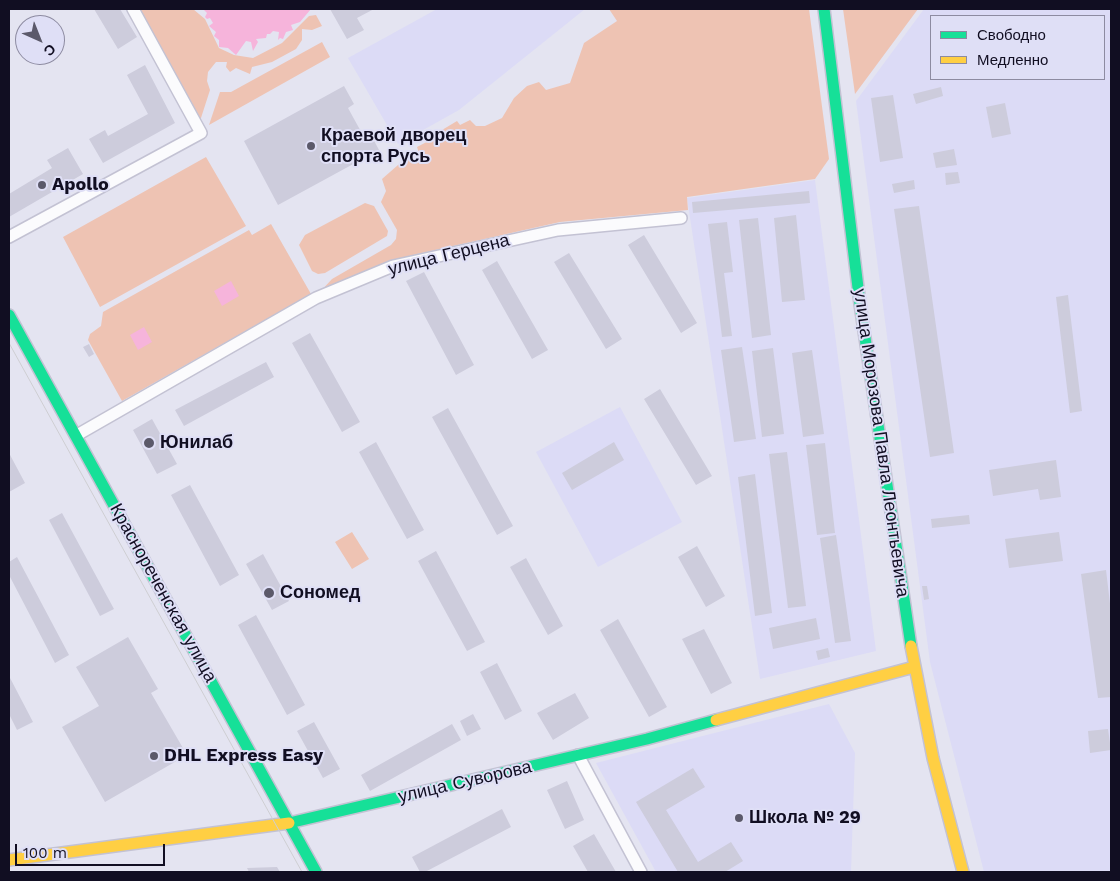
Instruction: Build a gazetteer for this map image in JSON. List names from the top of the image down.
{
  "streets": {
    "main road": ["улица Морозова Павла Леонтьевича", "Краснореченская улица", "улица Суворова"],
    "street": ["улица Герцена"]
  },
  "crossings": [
    ["улица Герцена", "Краснореченская улица"],
    ["улица Морозова Павла Леонтьевича", "улица Суворова"],
    ["Краснореченская улица", "улица Суворова"]
  ],
  "places": [
    "Краевой дворец спорта Русь",
    "Apollo",
    "Юнилаб",
    "Сономед",
    "DHL Express Easy",
    "Школа № 29"
  ],
  "legend": ["Свободно", "Медленно"],
  "scale_bar": "100 m",
  "north": "bottom right"
}
